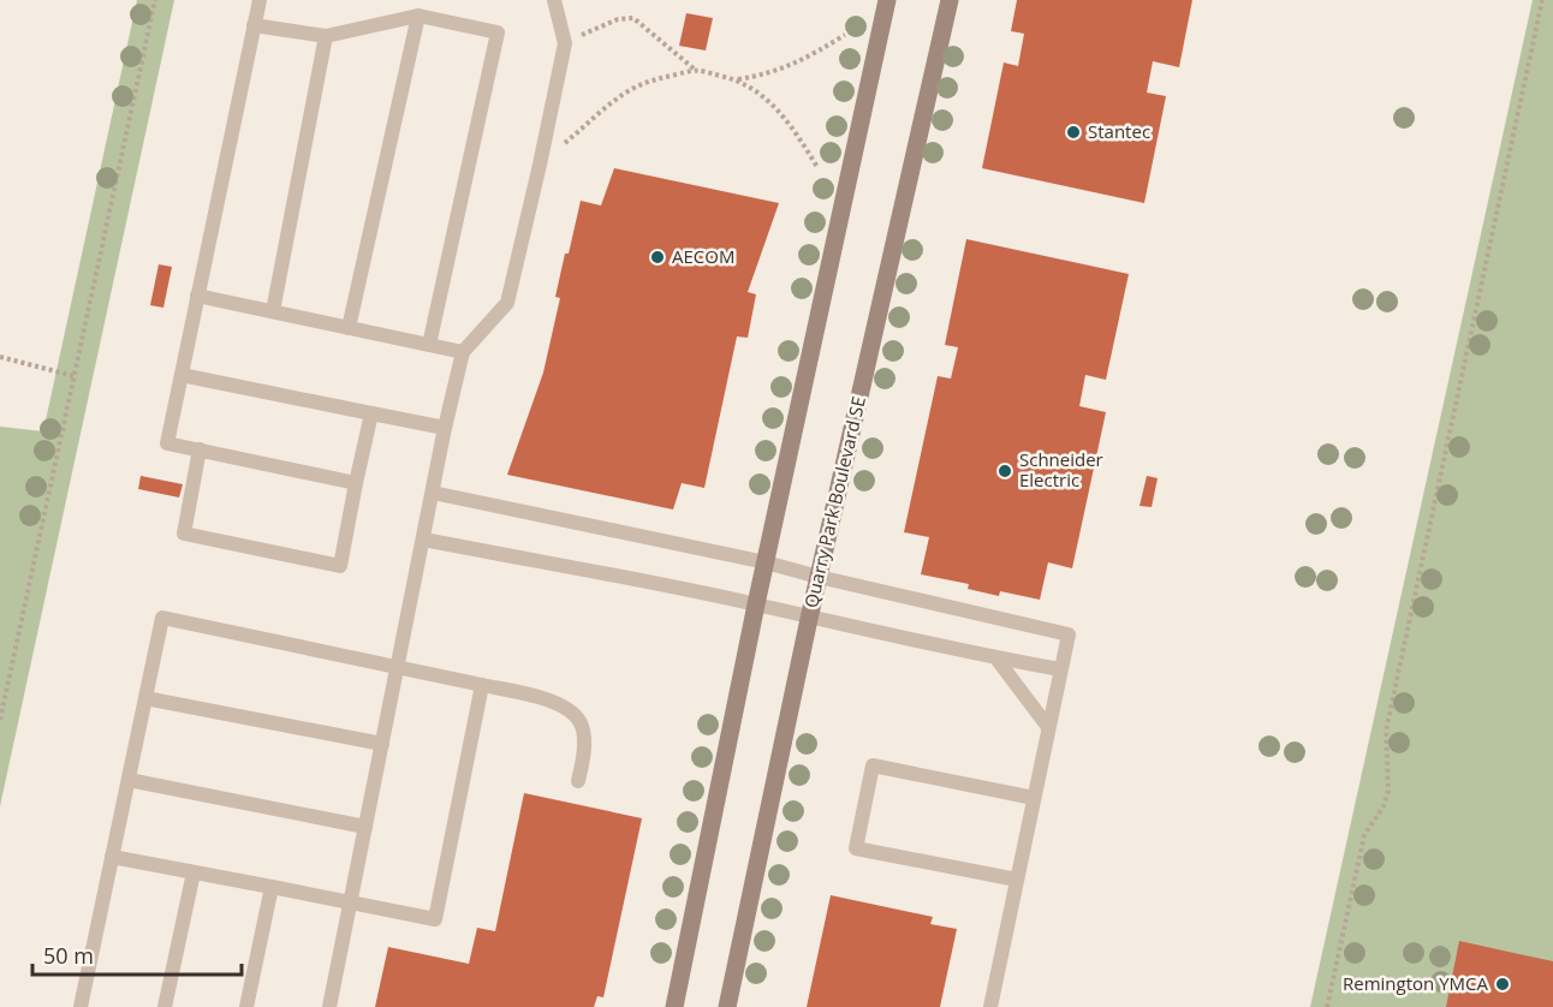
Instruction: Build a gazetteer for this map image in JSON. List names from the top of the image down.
{
  "streets": {
    "main road": ["Quarry Park Boulevard SE"]
  },
  "places": [
    "Stantec",
    "AECOM",
    "Schneider Electric",
    "Remington YMCA"
  ],
  "scale_bar": "50 m"
}
